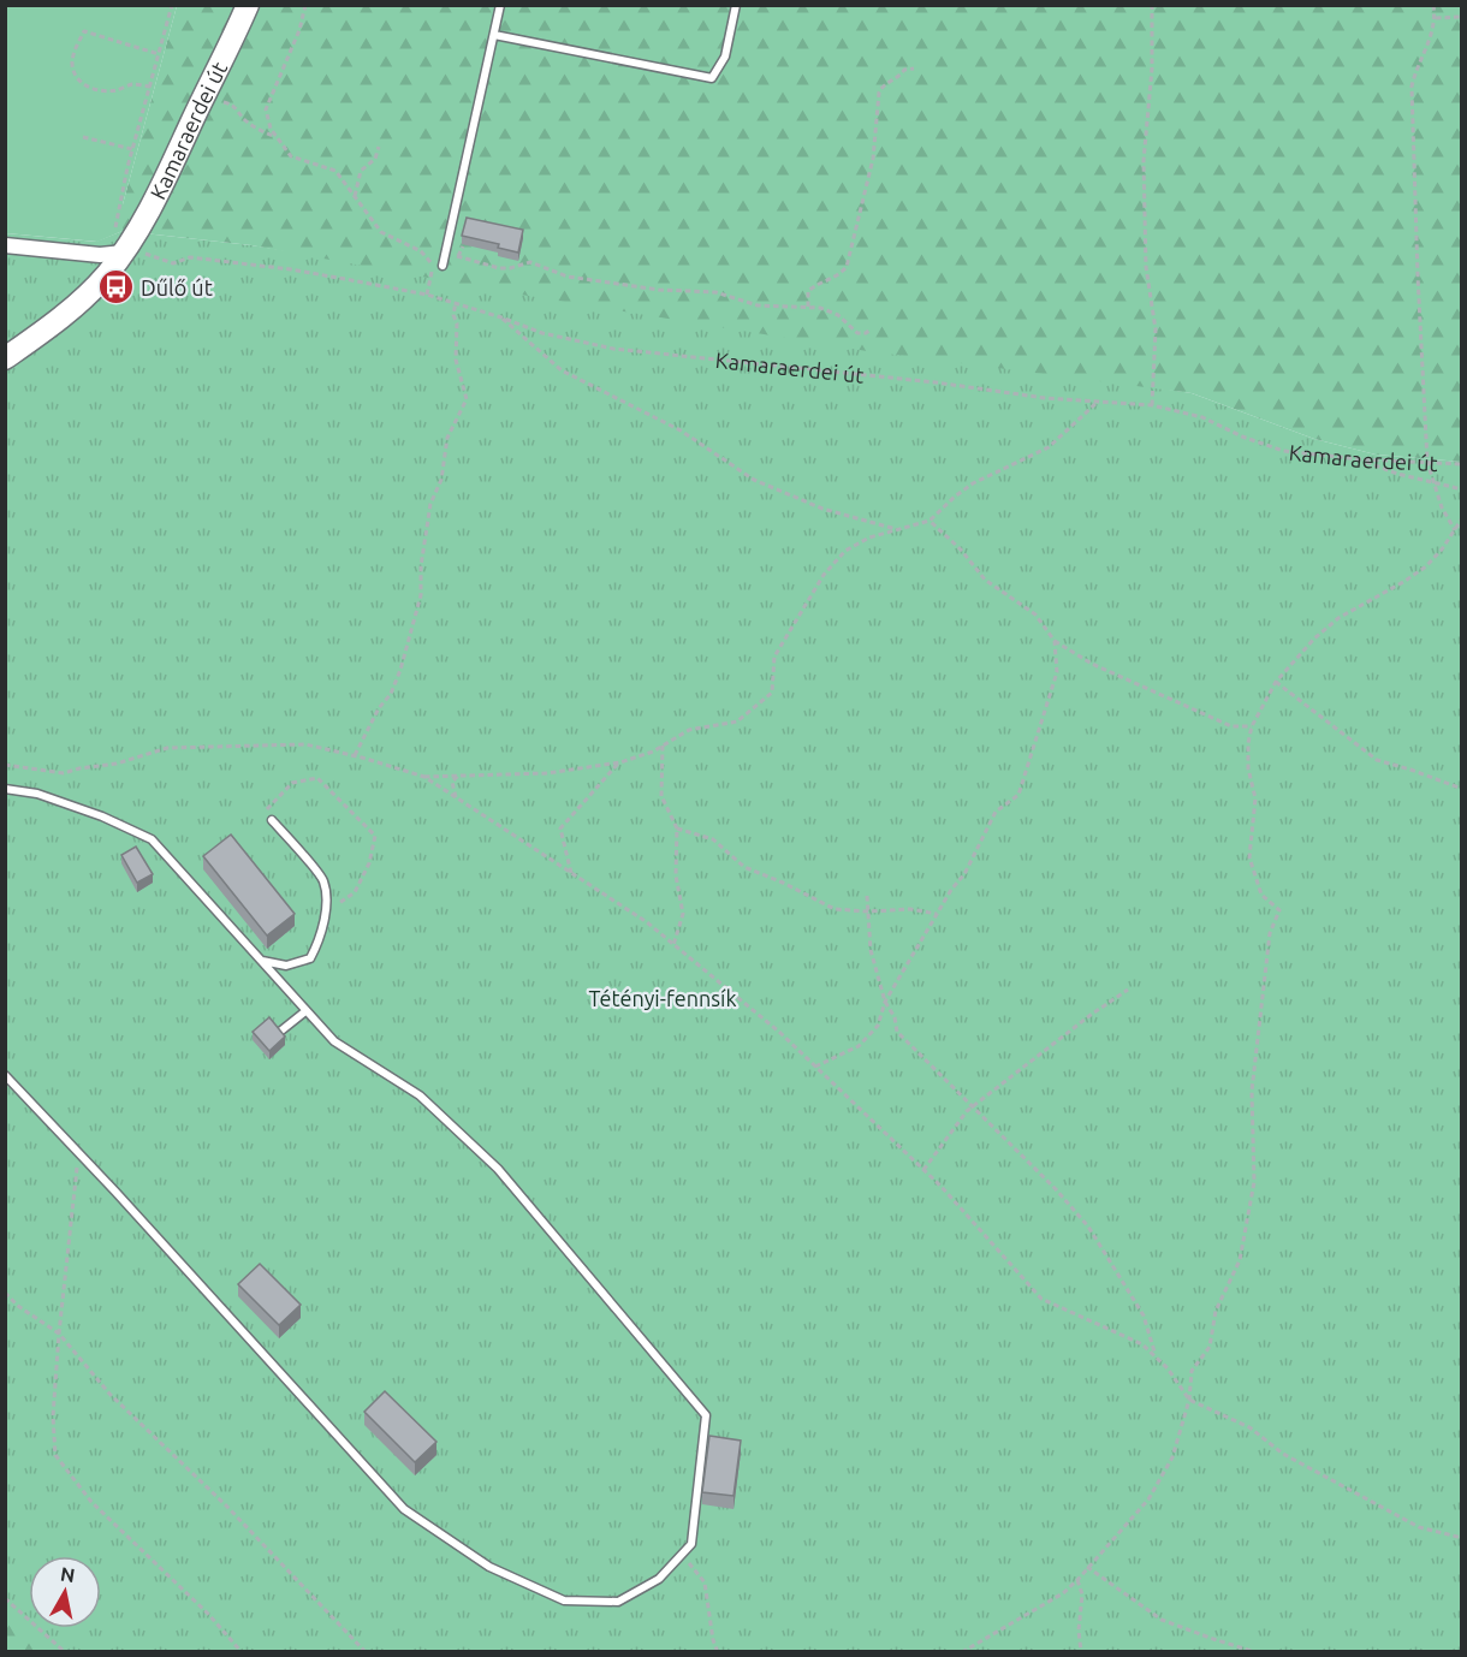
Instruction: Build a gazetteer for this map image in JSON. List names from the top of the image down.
{
  "streets": {
    "street": ["Kamaraerdei út"]
  },
  "parks": ["Tétényi-fennsík"],
  "places": {
    "bus stop": ["Dűlő út"]
  },
  "north": "top"
}
